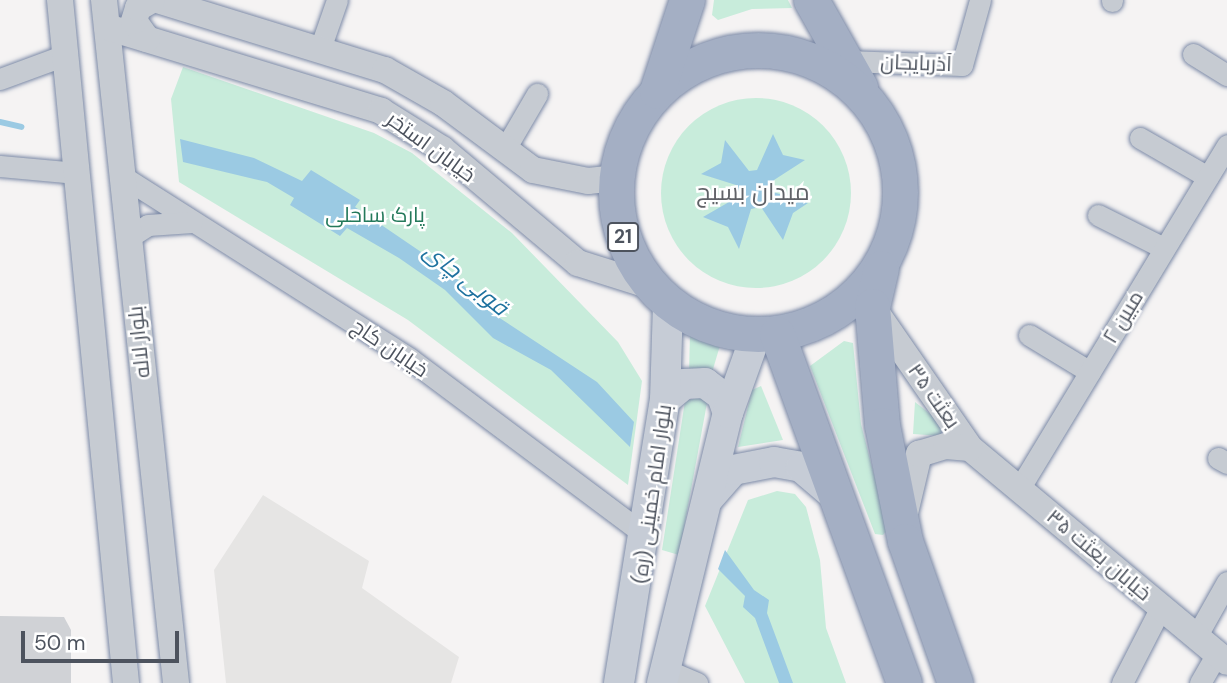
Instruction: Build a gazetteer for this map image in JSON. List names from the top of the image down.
{
  "streets": {
    "highway": ["21"],
    "main road": ["بلوار امام خمینی (ره)"],
    "street": [
      "آذربایجان",
      "خیابان استخر",
      "مبین ۲",
      "بلوار لاله",
      "خیابان کاج",
      "بعثت ۳۵",
      "خیابان بعثت ۳۵"
    ]
  },
  "crossings": [
    ["آذربایجان", "21"],
    ["خیابان استخر", "21"],
    ["خیابان استخر", "بلوار لاله"],
    ["خیابان استخر", "بلوار امام خمینی (ره)"],
    ["21", "بعثت ۳۵"],
    ["21", "بلوار امام خمینی (ره)"],
    ["مبین ۲", "خیابان بعثت ۳۵"],
    ["بلوار لاله", "خیابان کاج"],
    ["خیابان کاج", "بلوار امام خمینی (ره)"],
    ["بعثت ۳۵", "خیابان بعثت ۳۵"]
  ],
  "districts": ["میدان بسیج"],
  "water": ["قوبی چای"],
  "parks": ["پارک ساحلی"],
  "scale_bar": "50 m"
}
